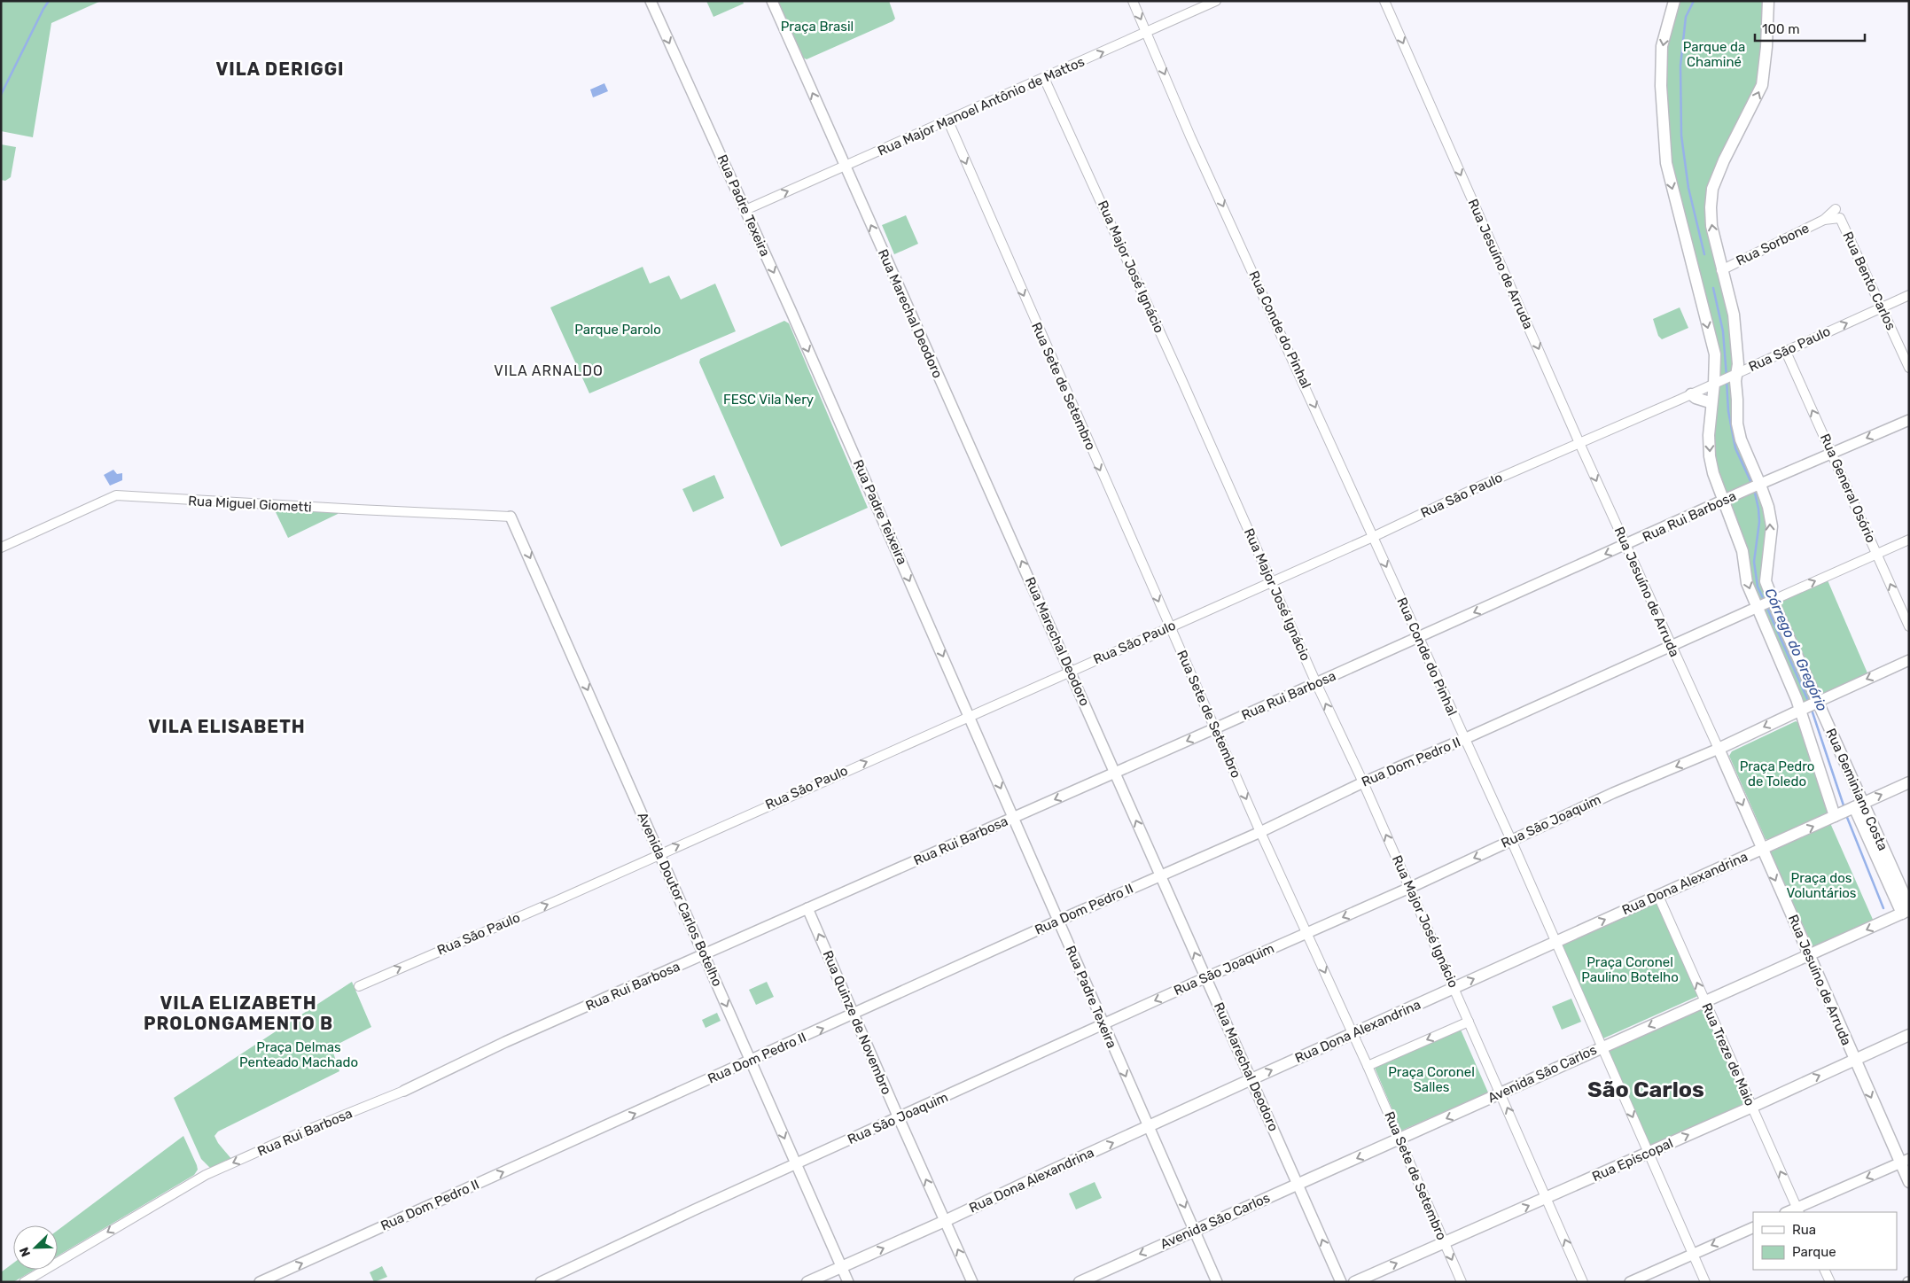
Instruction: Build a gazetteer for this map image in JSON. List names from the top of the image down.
{
  "streets": {
    "main road": [
      "Rua Padre Texeira",
      "Rua Jesuíno de Arruda",
      "Rua Marechal Deodoro",
      "Rua Padre Teixeira",
      "Rua Rui Barbosa",
      "Rua Dom Pedro II",
      "Rua Geminiano Costa",
      "Rua São Joaquim",
      "Rua Dona Alexandrina",
      "Avenida Doutor Carlos Botelho",
      "Rua Quinze de Novembro",
      "Avenida São Carlos",
      "Rua Episcopal"
    ],
    "street": [
      "Rua Major Manoel Antônio de Mattos",
      "Rua Sorbone",
      "Rua Major José Ignácio",
      "Rua Bento Carlos",
      "Rua Conde do Pinhal",
      "Rua São Paulo",
      "Rua Sete de Setembro",
      "Rua General Osório",
      "Rua Miguel Giometti",
      "Rua Treze de Maio"
    ]
  },
  "crossings": [
    ["Rua Major Manoel Antônio de Mattos", "Rua Padre Texeira"],
    ["Rua Major Manoel Antônio de Mattos", "Rua Major José Ignácio"],
    ["Rua Major Manoel Antônio de Mattos", "Rua Marechal Deodoro"],
    ["Rua Major Manoel Antônio de Mattos", "Rua Conde do Pinhal"],
    ["Rua Major Manoel Antônio de Mattos", "Rua Sete de Setembro"],
    ["Rua Padre Texeira", "Rua São Paulo"],
    ["Rua Padre Texeira", "Rua Padre Teixeira"],
    ["Rua Padre Texeira", "Rua Rui Barbosa"],
    ["Rua Padre Texeira", "Rua Dom Pedro II"],
    ["Rua Padre Texeira", "Rua São Joaquim"],
    ["Rua Padre Texeira", "Rua Dona Alexandrina"],
    ["Rua Padre Texeira", "Avenida São Carlos"],
    ["Rua Sorbone", "Rua Bento Carlos"],
    ["Rua Jesuíno de Arruda", "Rua São Paulo"],
    ["Rua Jesuíno de Arruda", "Rua Rui Barbosa"],
    ["Rua Jesuíno de Arruda", "Rua Dom Pedro II"],
    ["Rua Jesuíno de Arruda", "Rua São Joaquim"],
    ["Rua Jesuíno de Arruda", "Rua Dona Alexandrina"],
    ["Rua Jesuíno de Arruda", "Avenida São Carlos"],
    ["Rua Jesuíno de Arruda", "Rua Episcopal"],
    ["Rua Major José Ignácio", "Rua São Paulo"],
    ["Rua Major José Ignácio", "Rua Rui Barbosa"],
    ["Rua Major José Ignácio", "Rua Dom Pedro II"],
    ["Rua Major José Ignácio", "Rua São Joaquim"],
    ["Rua Major José Ignácio", "Rua Dona Alexandrina"],
    ["Rua Major José Ignácio", "Avenida São Carlos"],
    ["Rua Major José Ignácio", "Rua Episcopal"],
    ["Rua Bento Carlos", "Rua São Paulo"],
    ["Rua Marechal Deodoro", "Rua São Paulo"],
    ["Rua Marechal Deodoro", "Rua Rui Barbosa"],
    ["Rua Marechal Deodoro", "Rua Dom Pedro II"],
    ["Rua Marechal Deodoro", "Rua São Joaquim"],
    ["Rua Marechal Deodoro", "Rua Dona Alexandrina"],
    ["Rua Marechal Deodoro", "Avenida São Carlos"],
    ["Rua Conde do Pinhal", "Rua São Paulo"],
    ["Rua Conde do Pinhal", "Rua Rui Barbosa"],
    ["Rua Conde do Pinhal", "Rua Dom Pedro II"],
    ["Rua Conde do Pinhal", "Rua São Joaquim"],
    ["Rua Conde do Pinhal", "Rua Dona Alexandrina"],
    ["Rua Conde do Pinhal", "Avenida São Carlos"],
    ["Rua Conde do Pinhal", "Rua Episcopal"],
    ["Rua São Paulo", "Rua Sete de Setembro"],
    ["Rua São Paulo", "Rua General Osório"],
    ["Rua São Paulo", "Avenida Doutor Carlos Botelho"],
    ["Rua Sete de Setembro", "Rua Rui Barbosa"],
    ["Rua Sete de Setembro", "Rua Dom Pedro II"],
    ["Rua Sete de Setembro", "Rua São Joaquim"],
    ["Rua Sete de Setembro", "Rua Dona Alexandrina"],
    ["Rua Sete de Setembro", "Avenida São Carlos"],
    ["Rua Sete de Setembro", "Rua Episcopal"],
    ["Rua General Osório", "Rua Rui Barbosa"],
    ["Rua General Osório", "Rua Dom Pedro II"],
    ["Rua Miguel Giometti", "Avenida Doutor Carlos Botelho"],
    ["Rua Rui Barbosa", "Avenida Doutor Carlos Botelho"],
    ["Rua Rui Barbosa", "Rua Quinze de Novembro"],
    ["Rua Dom Pedro II", "Rua Geminiano Costa"],
    ["Rua Dom Pedro II", "Avenida Doutor Carlos Botelho"],
    ["Rua Dom Pedro II", "Rua Quinze de Novembro"],
    ["Rua Geminiano Costa", "Rua São Joaquim"],
    ["Rua Geminiano Costa", "Rua Dona Alexandrina"],
    ["Rua Geminiano Costa", "Avenida São Carlos"],
    ["Rua São Joaquim", "Avenida Doutor Carlos Botelho"],
    ["Rua São Joaquim", "Rua Quinze de Novembro"],
    ["Rua Dona Alexandrina", "Avenida Doutor Carlos Botelho"],
    ["Rua Dona Alexandrina", "Rua Quinze de Novembro"],
    ["Rua Dona Alexandrina", "Rua Treze de Maio"],
    ["Rua Treze de Maio", "Avenida São Carlos"],
    ["Rua Treze de Maio", "Rua Episcopal"]
  ],
  "one_way": [
    "Rua Major Manoel Antônio de Mattos",
    "Rua Padre Texeira",
    "Rua Jesuíno de Arruda",
    "Rua Marechal Deodoro",
    "Rua Conde do Pinhal",
    "Rua São Paulo",
    "Rua Sete de Setembro",
    "Rua General Osório",
    "Rua Padre Teixeira",
    "Rua Rui Barbosa",
    "Rua Dom Pedro II",
    "Rua São Joaquim",
    "Rua Dona Alexandrina",
    "Avenida Doutor Carlos Botelho",
    "Rua Quinze de Novembro",
    "Rua Treze de Maio",
    "Avenida São Carlos",
    "Rua Episcopal"
  ],
  "districts": [
    "VILA DERIGGI",
    "VILA ARNALDO",
    "VILA ELISABETH",
    "VILA ELIZABETH PROLONGAMENTO B",
    "São Carlos"
  ],
  "water": ["Córrego do Gregório"],
  "parks": [
    "Praça Brasil",
    "Parque da Chaminé",
    "Parque Parolo",
    "FESC Vila Nery",
    "Praça Pedro de Toledo",
    "Praça dos Voluntários",
    "Praça Coronel Paulino Botelho",
    "Praça Delmas Penteado Machado",
    "Praça Coronel Salles"
  ],
  "legend": ["Rua", "Parque"],
  "scale_bar": "100 m",
  "north": "bottom left"
}
